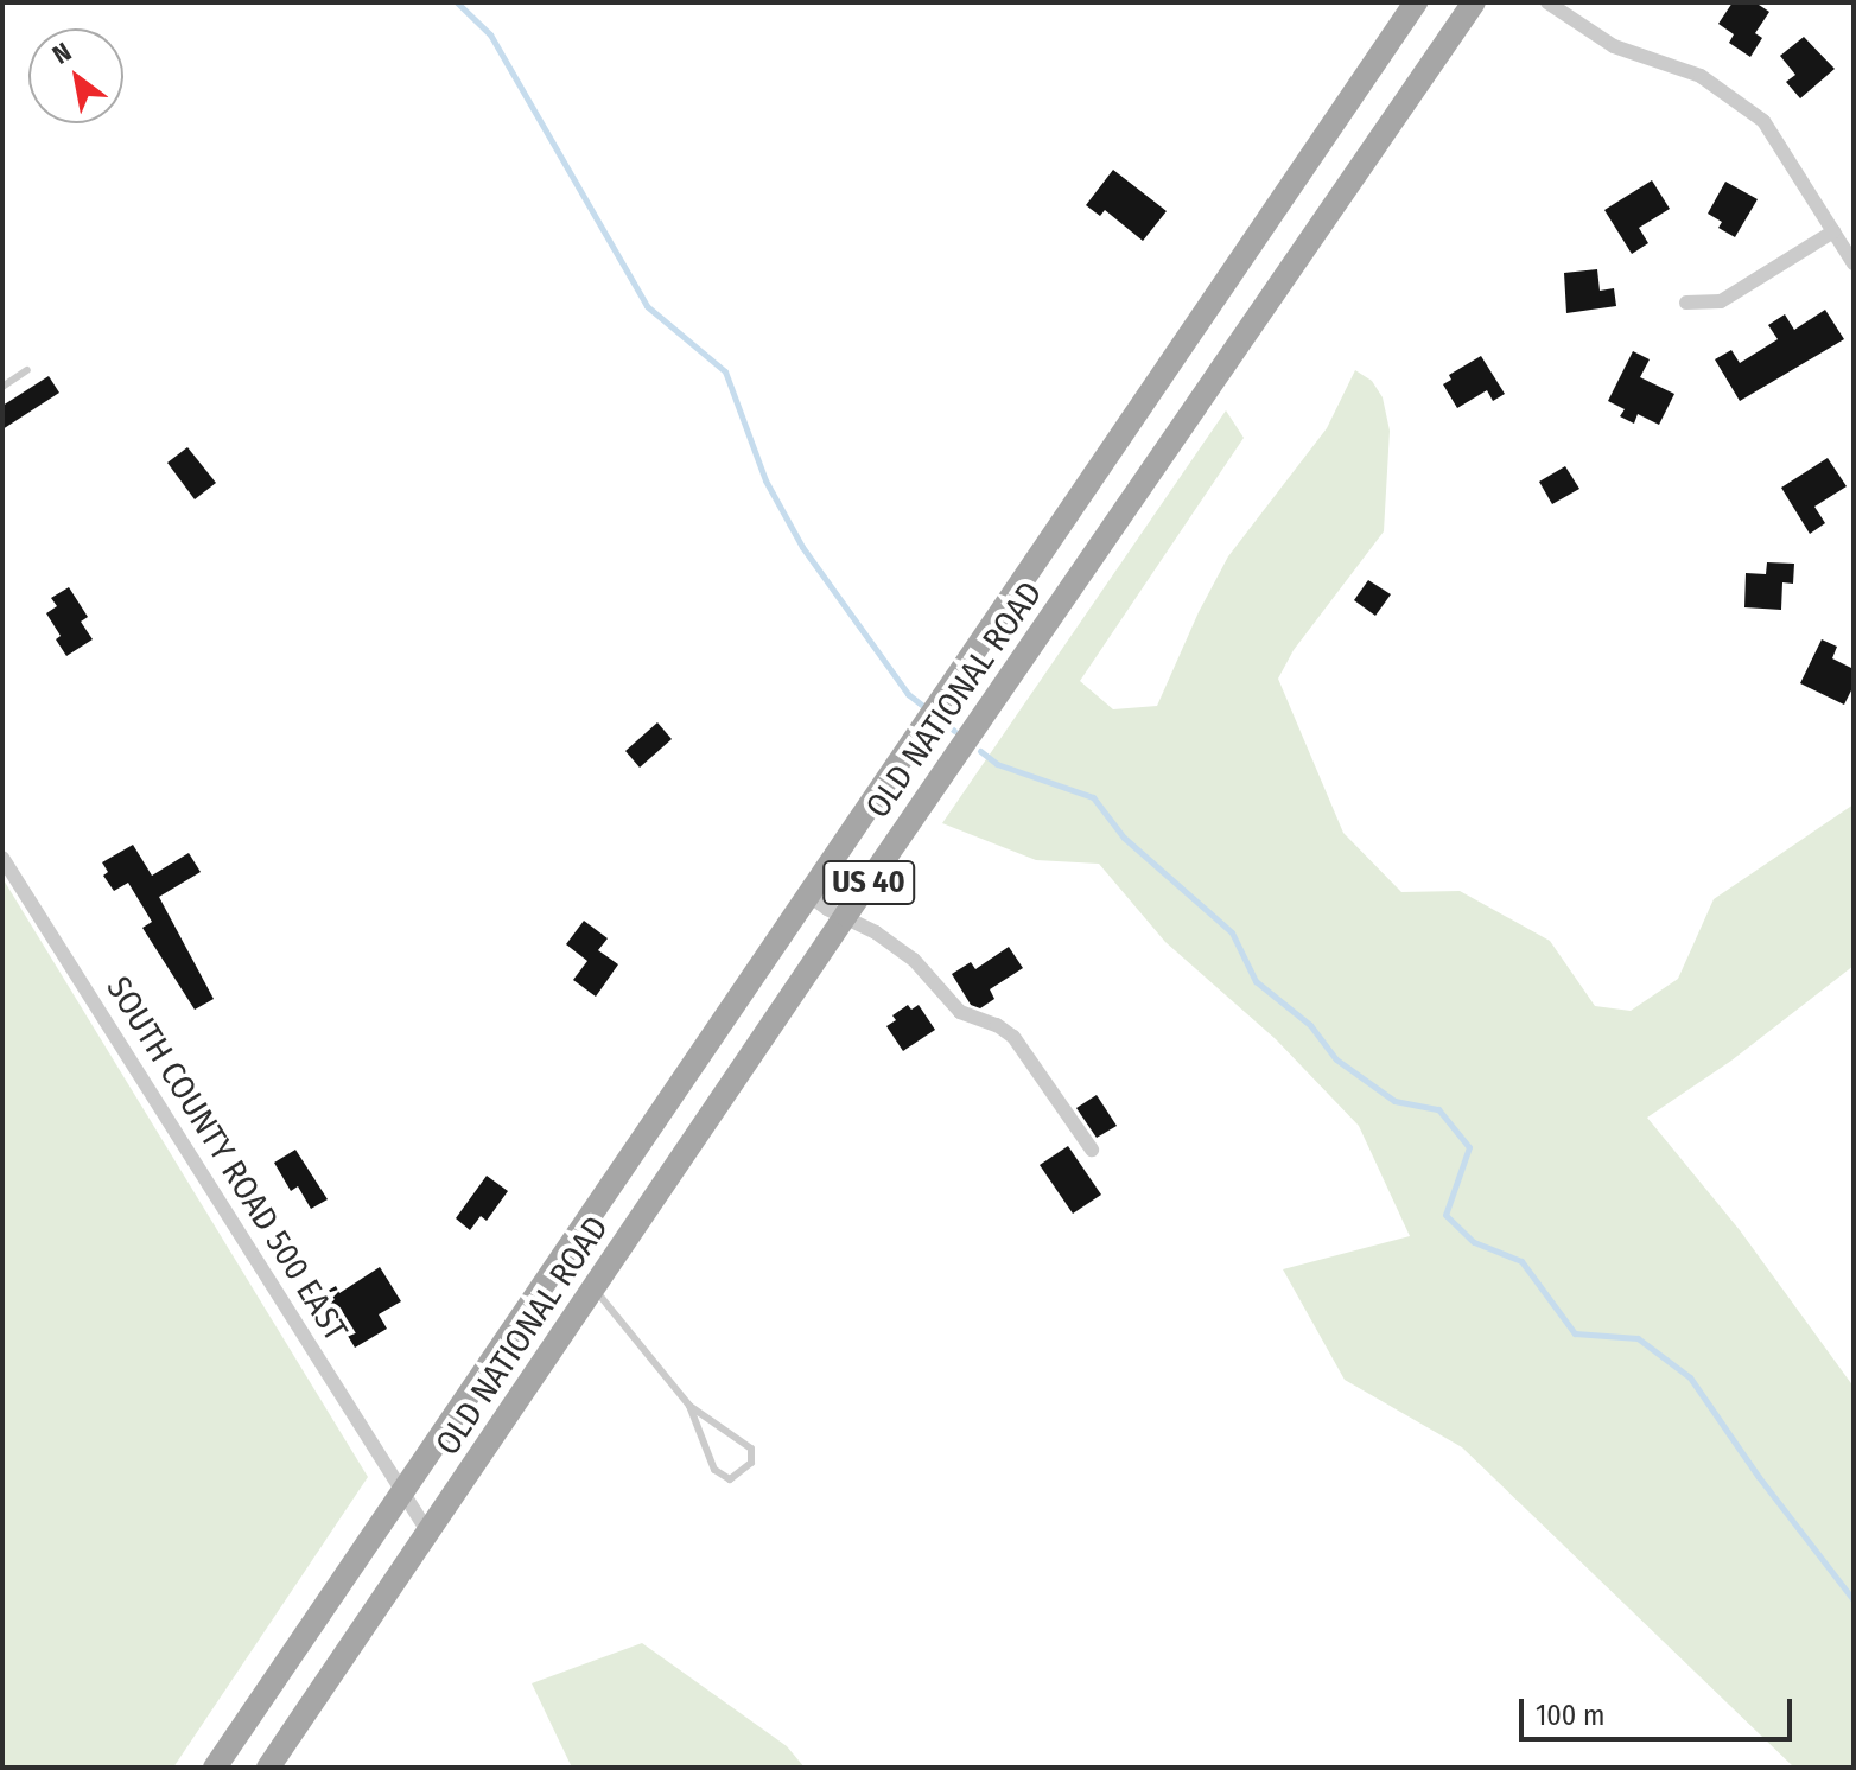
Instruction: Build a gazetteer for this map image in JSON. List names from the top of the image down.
{
  "streets": {
    "main road": ["OLD NATIONAL ROAD", "US 40"],
    "street": ["SOUTH COUNTY ROAD 500 EAST"]
  },
  "crossings": [
    ["OLD NATIONAL ROAD", "SOUTH COUNTY ROAD 500 EAST"]
  ],
  "scale_bar": "100 m",
  "north": "top left"
}
